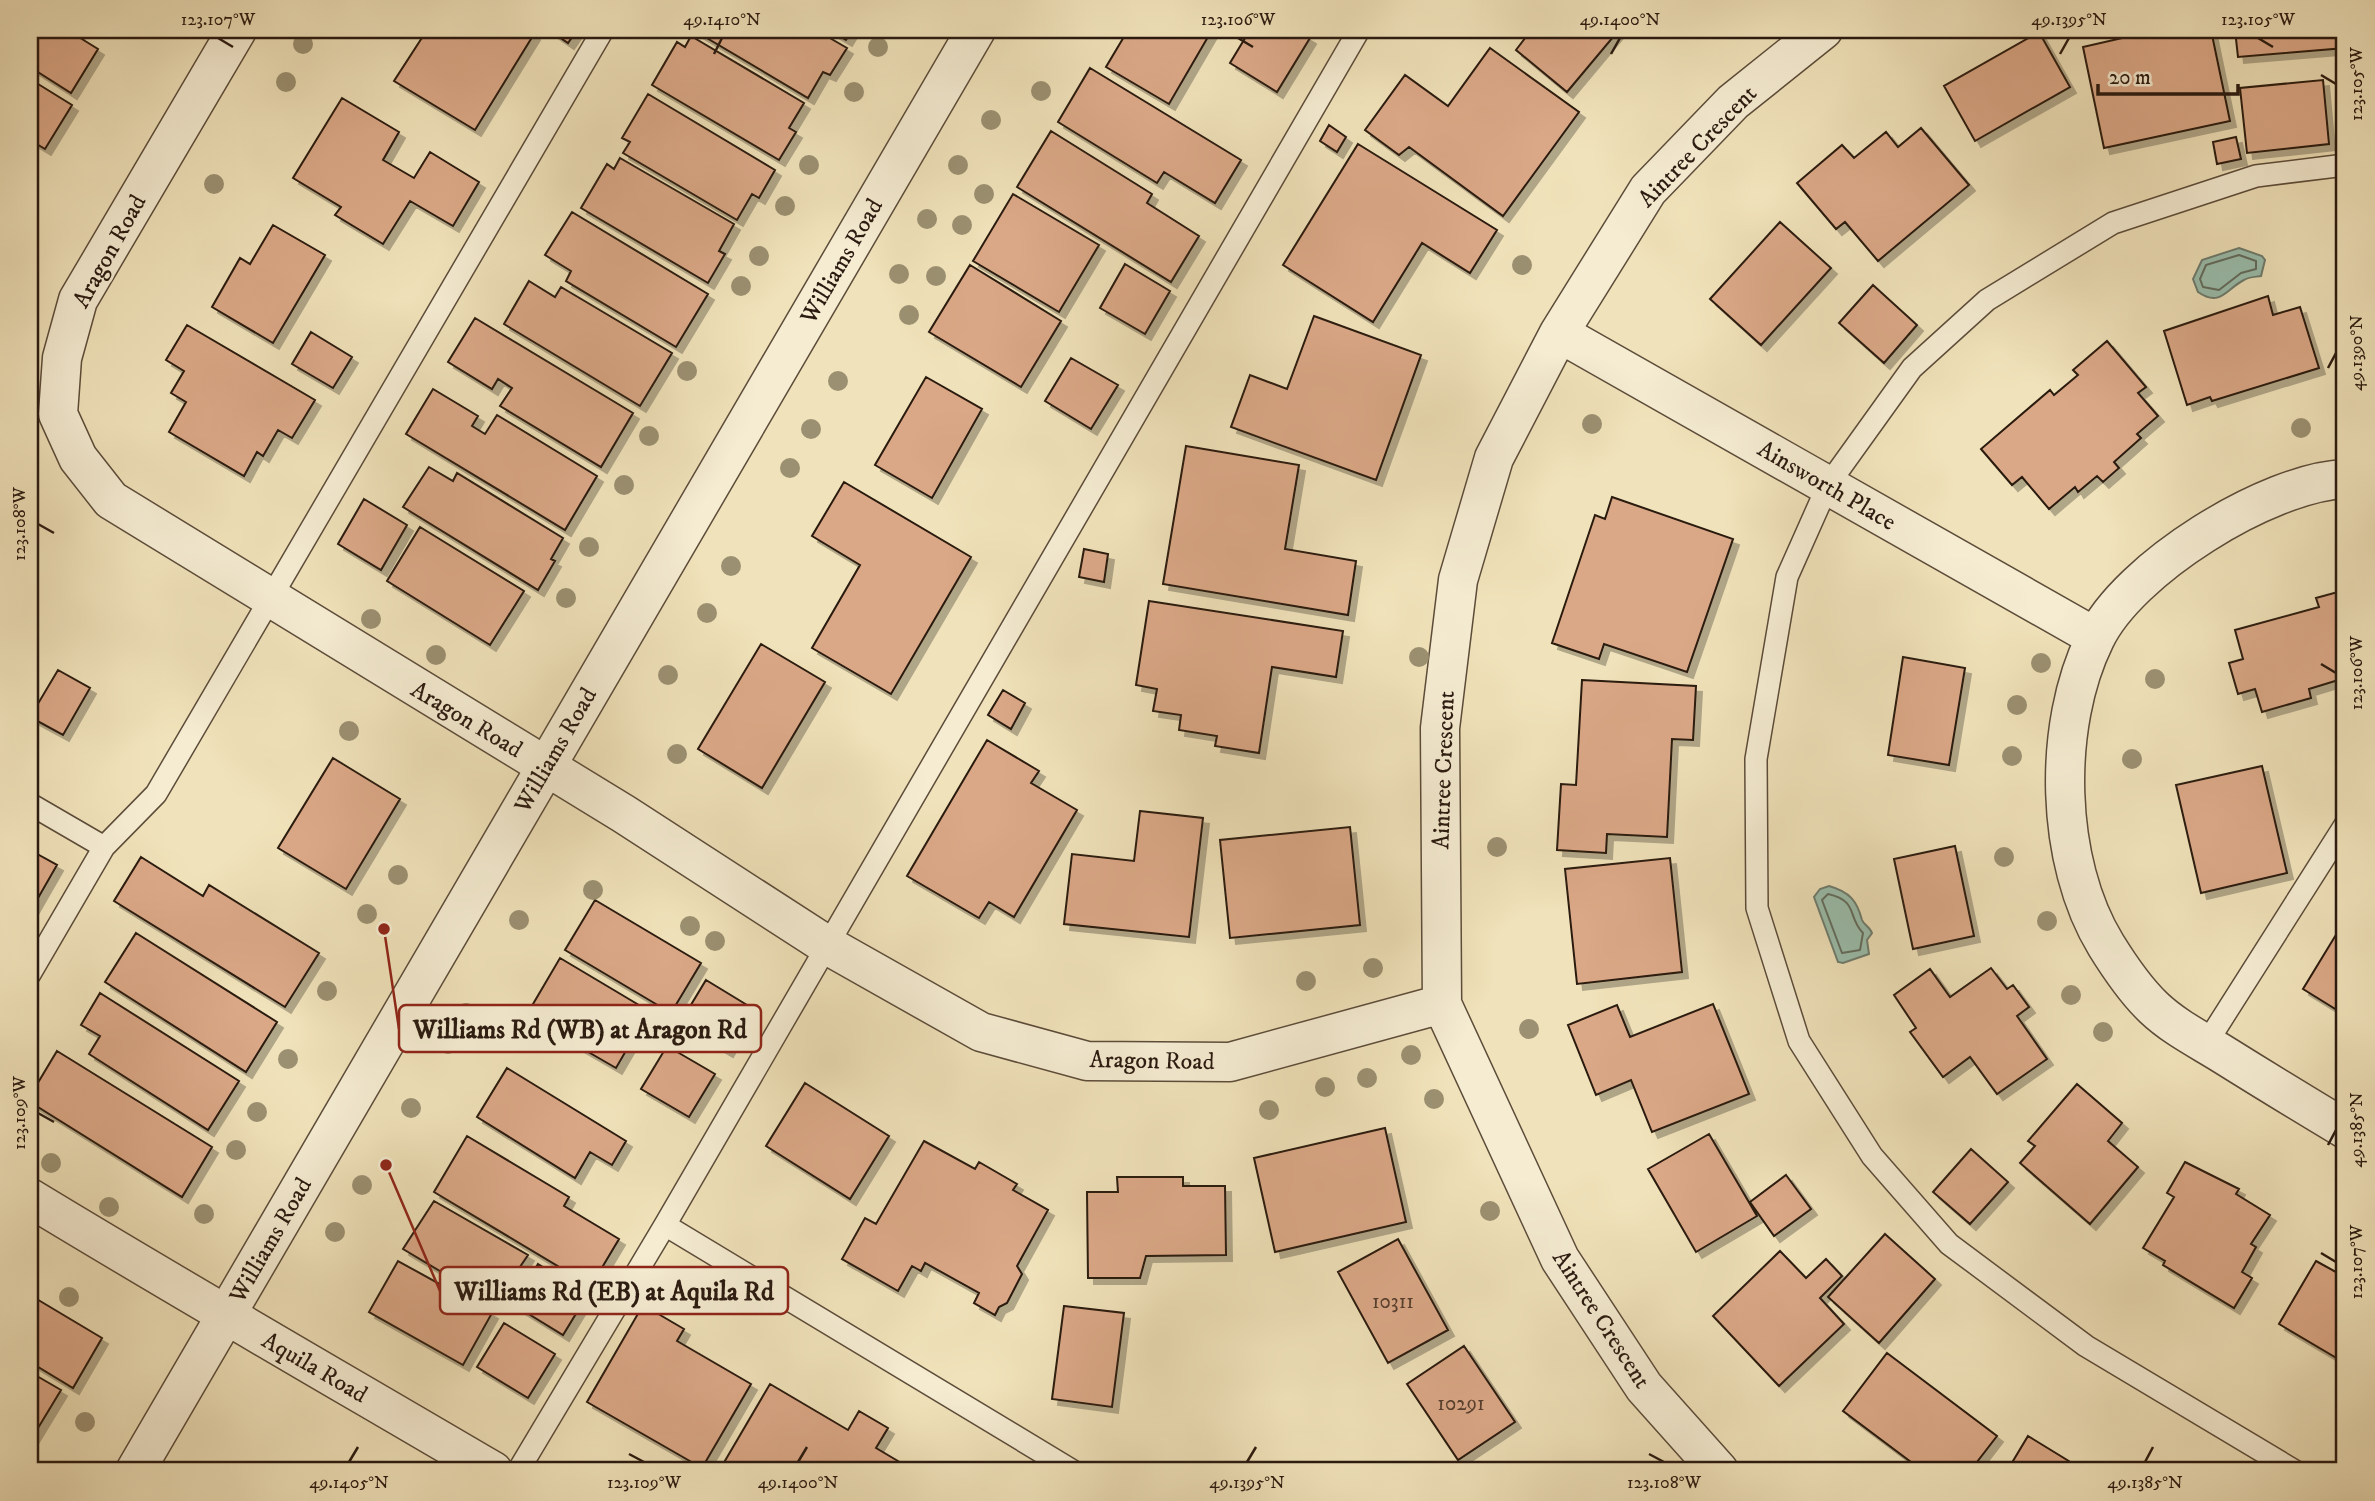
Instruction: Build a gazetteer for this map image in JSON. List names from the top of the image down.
{
  "streets": {
    "street": [
      "Aintree Crescent",
      "Aragon Road",
      "Williams Road",
      "Ainsworth Place",
      "Aquila Road"
    ]
  },
  "crossings": [
    ["Aintree Crescent", "Aragon Road"],
    ["Aintree Crescent", "Ainsworth Place"],
    ["Aragon Road", "Williams Road"],
    ["Williams Road", "Aquila Road"]
  ],
  "places": ["Williams Rd (WB) at Aragon Rd", "Williams Rd (EB) at Aquila Rd"],
  "house_numbers": ["10311", "10291"],
  "scale_bar": "20 m",
  "coordinates": [
    "123.107°W",
    "49.1410°N",
    "123.106°W",
    "49.1400°N",
    "49.1395°N",
    "123.105°W",
    "49.1390°N",
    "123.108°W",
    "123.109°W",
    "49.1385°N",
    "49.1405°N"
  ]
}
